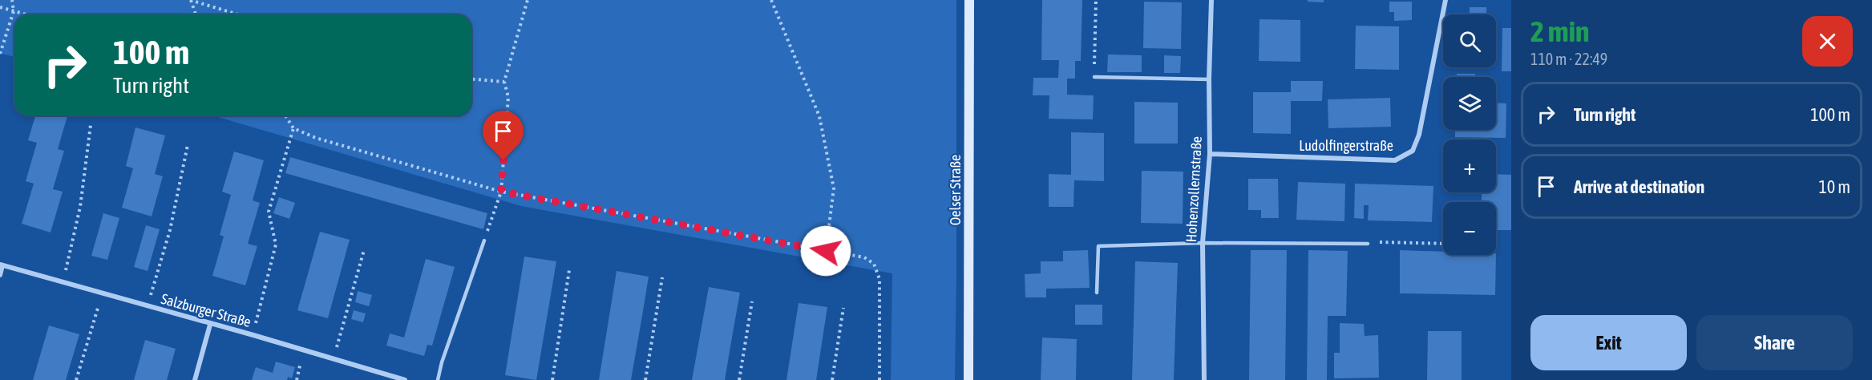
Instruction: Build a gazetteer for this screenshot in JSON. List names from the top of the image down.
{
  "streets": {
    "main road": ["Oelser Straße"],
    "street": ["Ludolfingerstraße", "Hohenzollernstraße", "Salzburger Straße"]
  },
  "crossings": [
    ["Ludolfingerstraße", "Hohenzollernstraße"]
  ],
  "page": {
    "heading": ["2 min", "110 m · 22:49"],
    "map_buttons": ["+", "−"],
    "turn": ["100 m", "Turn right"],
    "list": [
      {
        "name": "Turn right",
        "value": "100 m"
      },
      {
        "name": "Arrive at destination",
        "value": "10 m"
      }
    ],
    "buttons": ["Exit", "Share"]
  }
}
